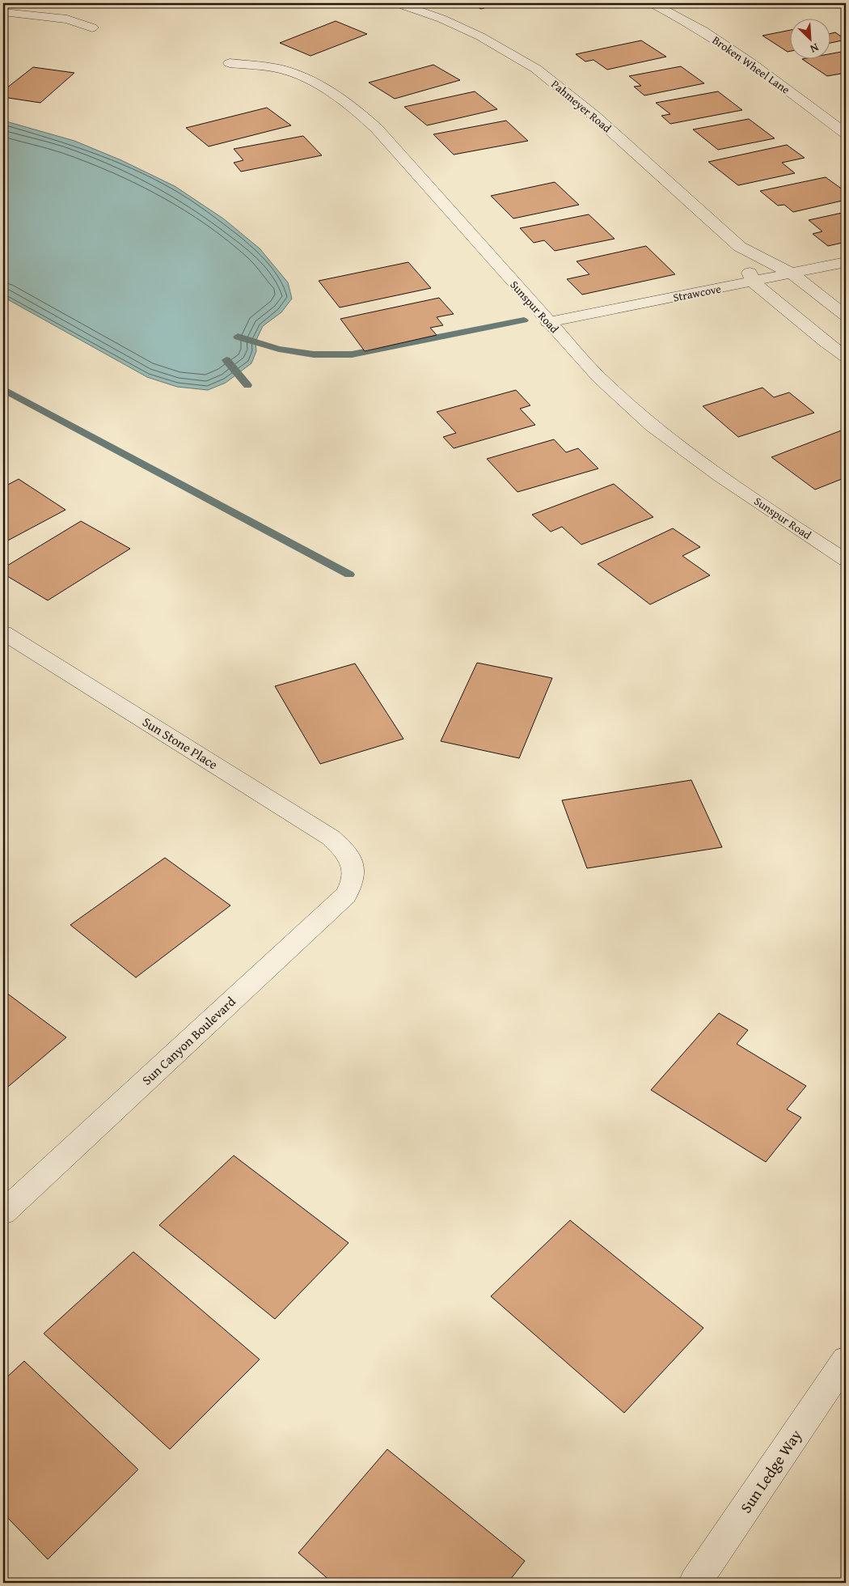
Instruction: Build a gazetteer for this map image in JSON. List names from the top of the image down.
{
  "streets": {
    "street": [
      "Broken Wheel Lane",
      "Pahmeyer Road",
      "Strawcove",
      "Sunspur Road",
      "Sun Stone Place",
      "Sun Canyon Boulevard",
      "Sun Ledge Way"
    ]
  },
  "crossings": [
    ["Pahmeyer Road", "Strawcove"],
    ["Strawcove", "Sunspur Road"],
    ["Sun Stone Place", "Sun Canyon Boulevard"]
  ],
  "north": "bottom right"
}
